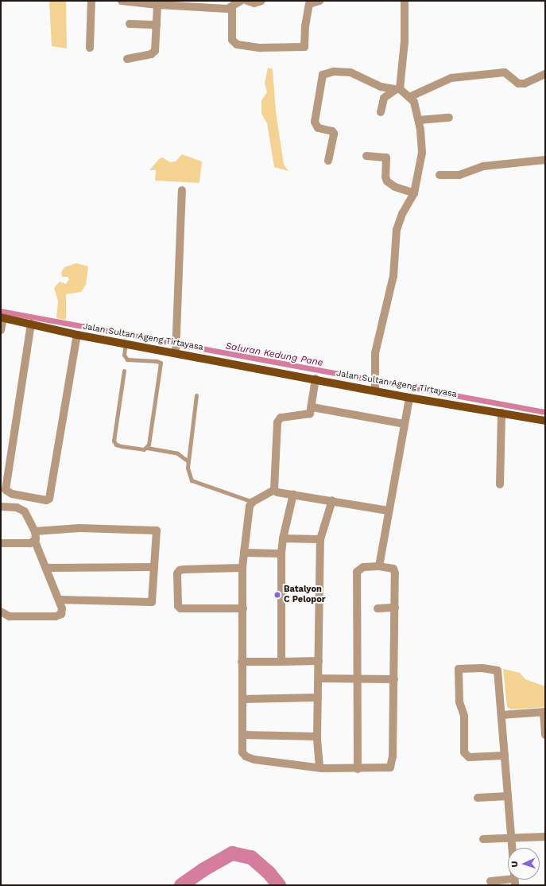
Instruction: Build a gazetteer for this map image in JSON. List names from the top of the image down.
{
  "streets": {
    "main road": ["Jalan Sultan Ageng Tirtayasa"]
  },
  "water": ["Saluran Kedung Pane"],
  "places": ["Batalyon C Pelopor"],
  "north": "left"
}
